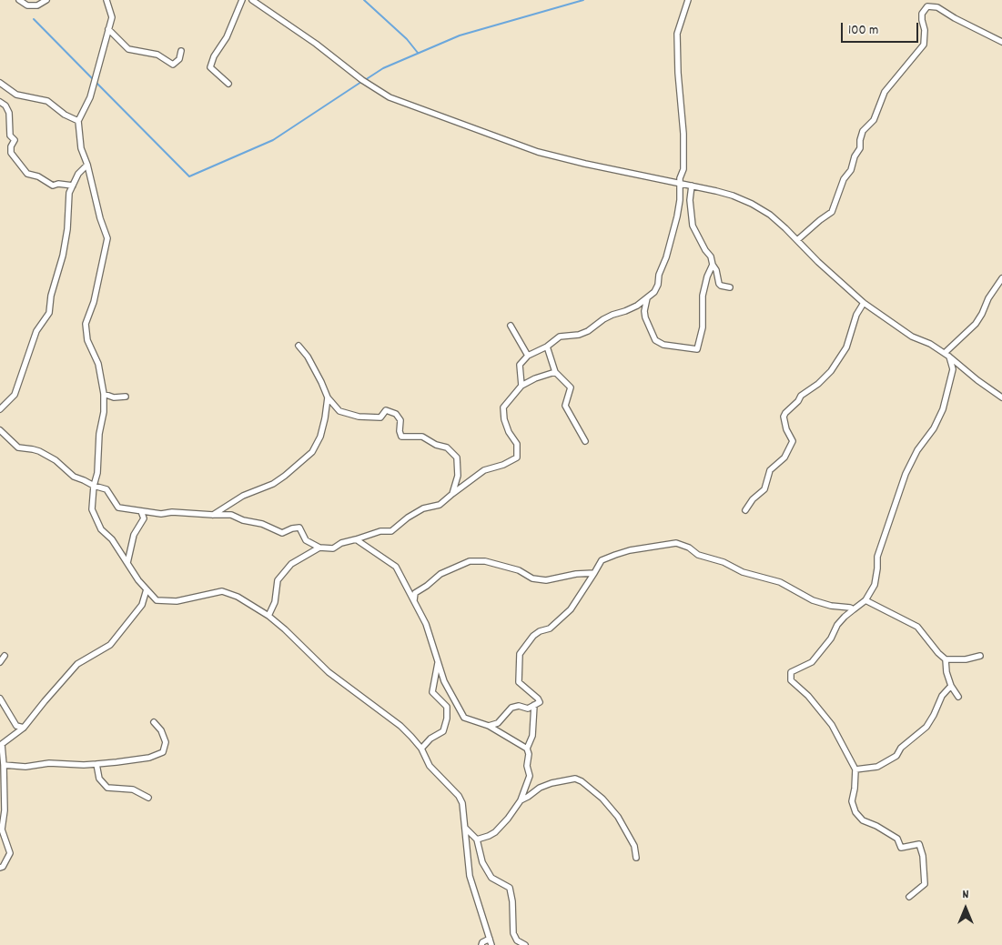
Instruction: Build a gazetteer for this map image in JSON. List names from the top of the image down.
{
  "scale_bar": "100 m",
  "north": "top"
}
